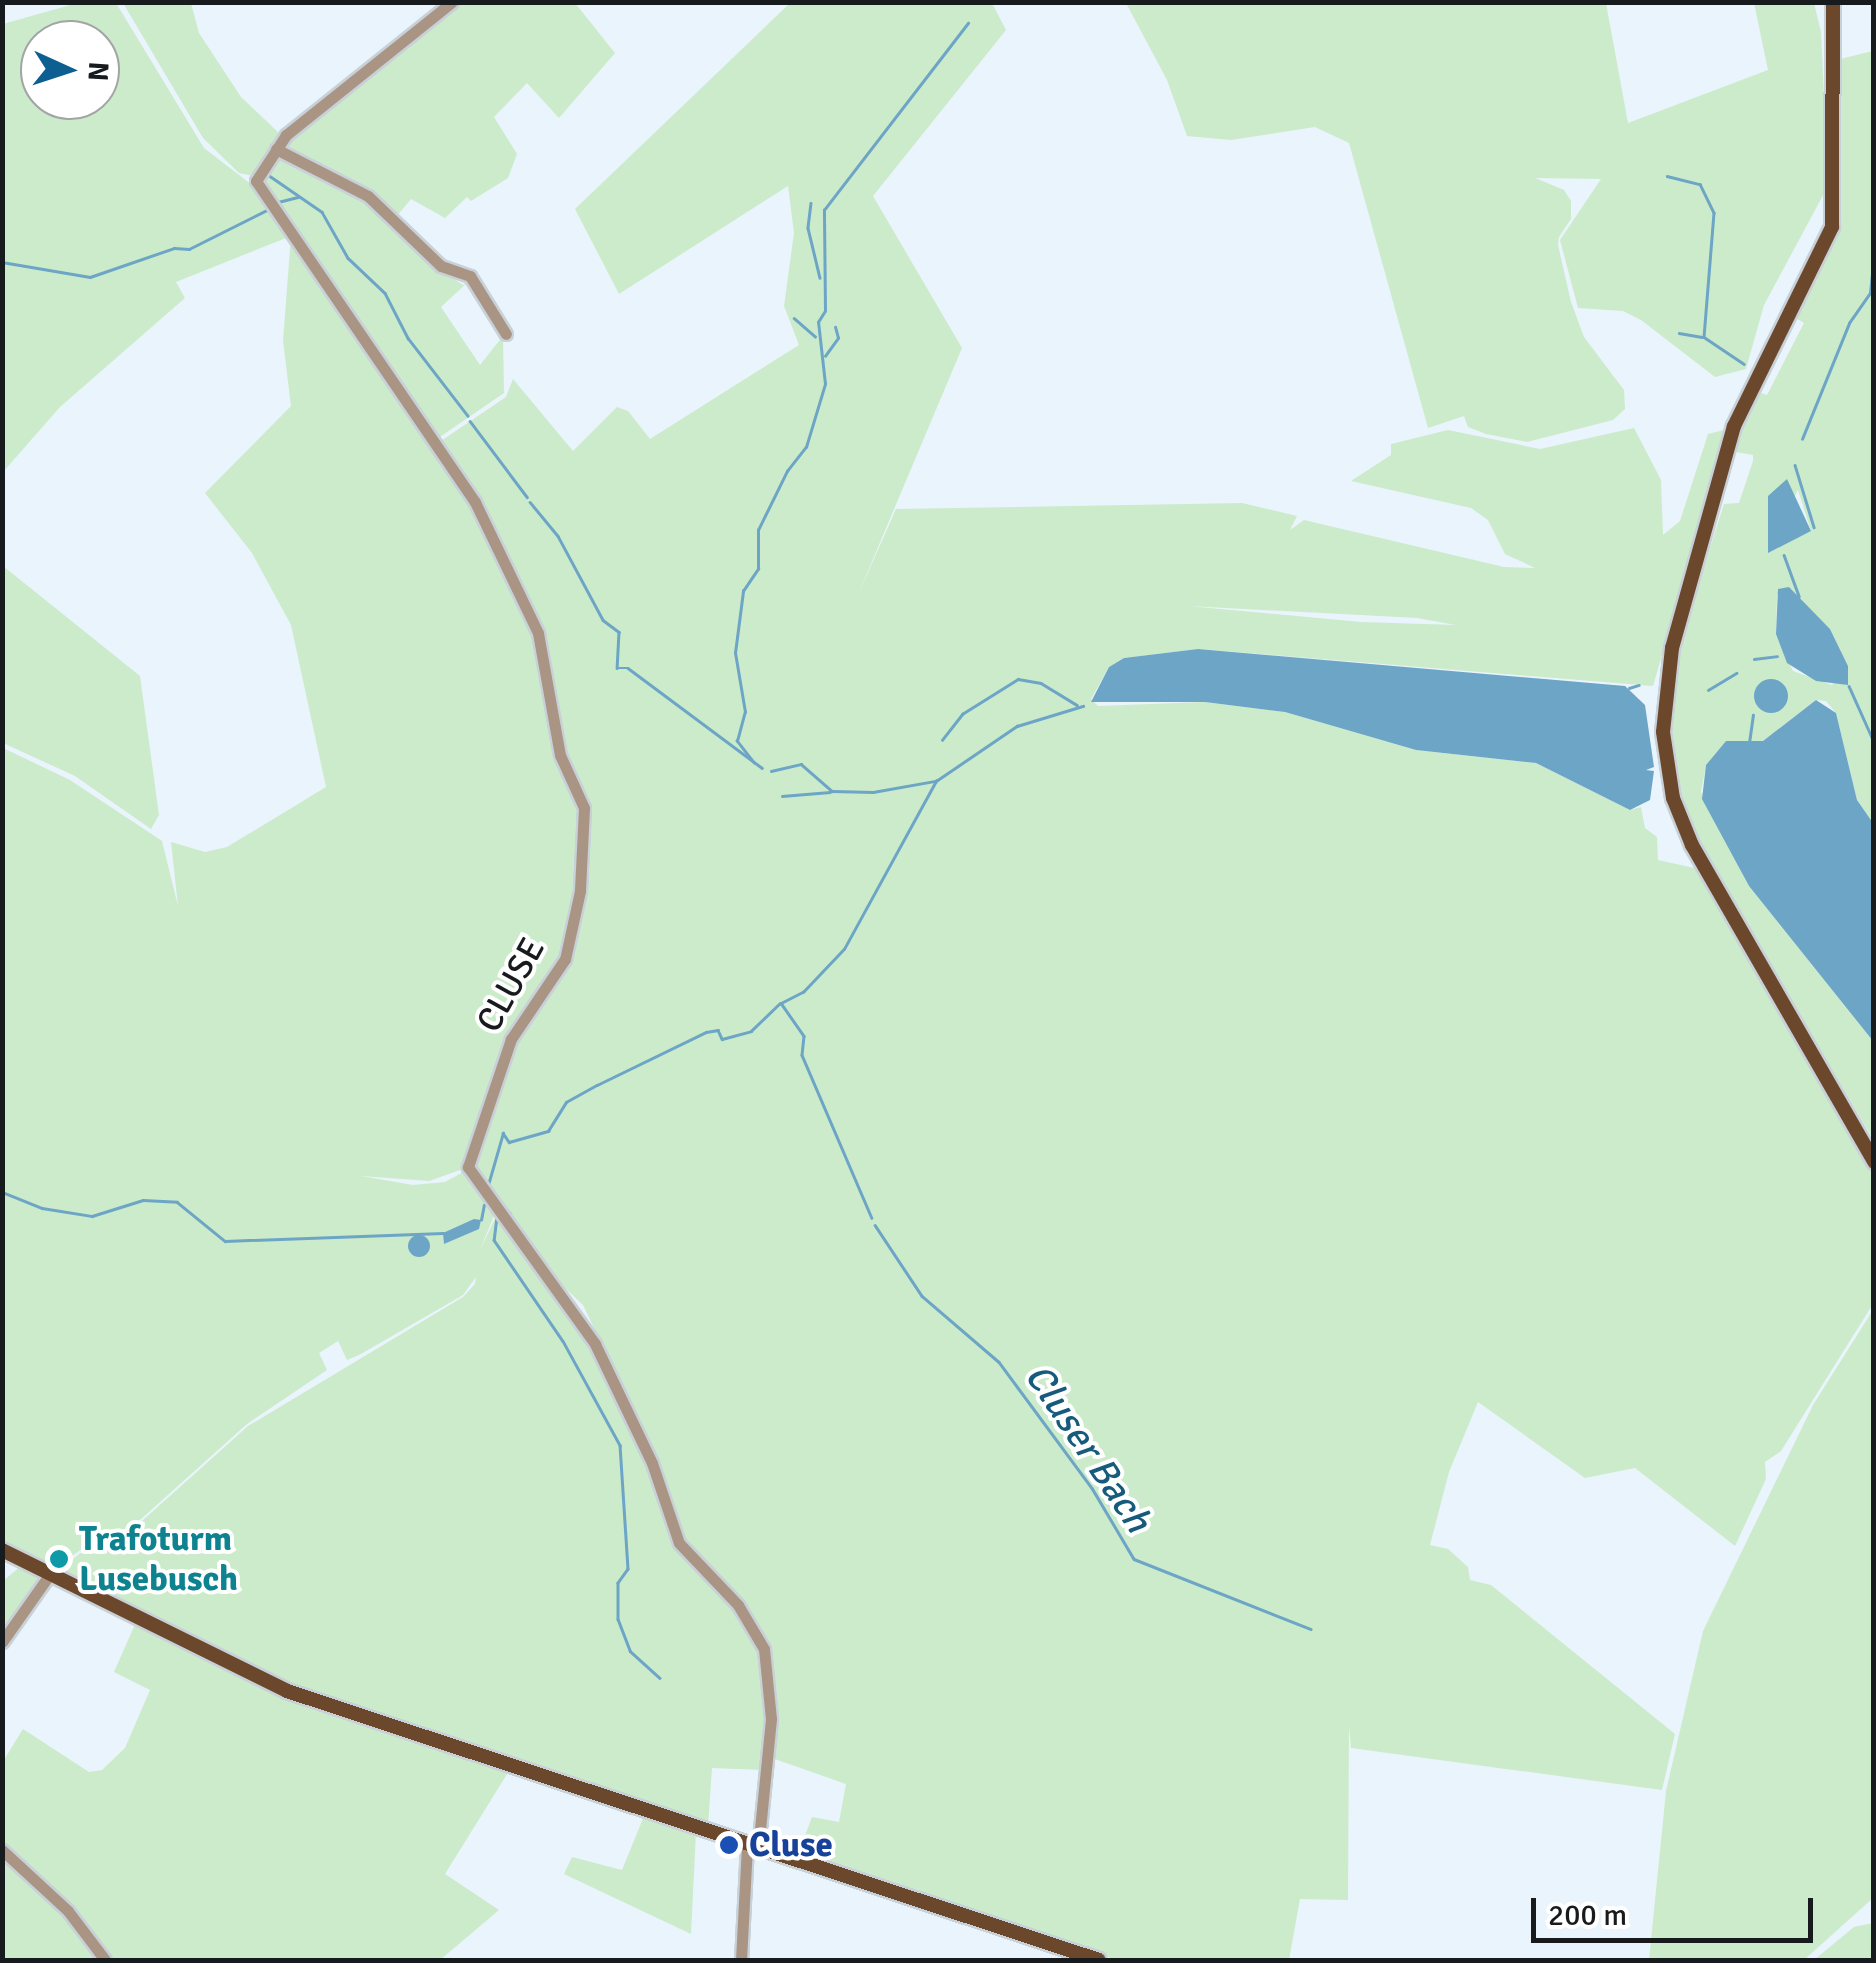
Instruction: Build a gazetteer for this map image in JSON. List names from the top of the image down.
{
  "streets": {
    "street": ["CLUSE"]
  },
  "water": ["Cluser Bach"],
  "places": ["Trafoturm Lusebusch", "Cluse"],
  "scale_bar": "200 m",
  "north": "right"
}
